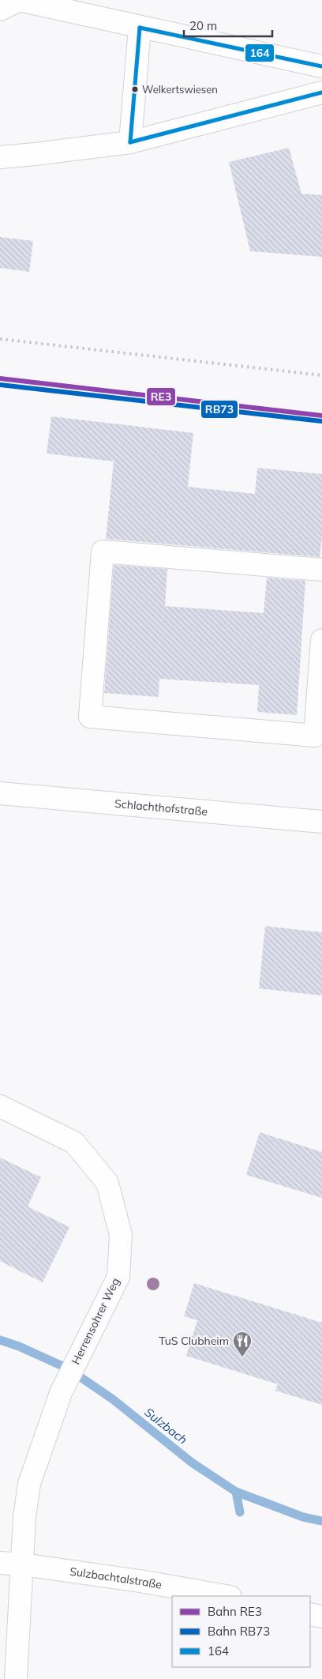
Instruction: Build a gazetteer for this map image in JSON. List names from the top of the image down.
{
  "streets": {
    "street": ["Schlachthofstraße", "Herrensohrer Weg", "Sulzbachtalstraße"]
  },
  "crossings": [
    ["Herrensohrer Weg", "Sulzbachtalstraße"]
  ],
  "water": ["Sulzbach"],
  "places": {
    "other": ["Welkertswiesen"],
    "restaurant": ["TuS Clubheim"]
  },
  "lines": ["transit line 164", "rail line RE3", "rail line RB73"],
  "legend": ["Bahn RE3", "Bahn RB73", "164"],
  "scale_bar": "20 m"
}
